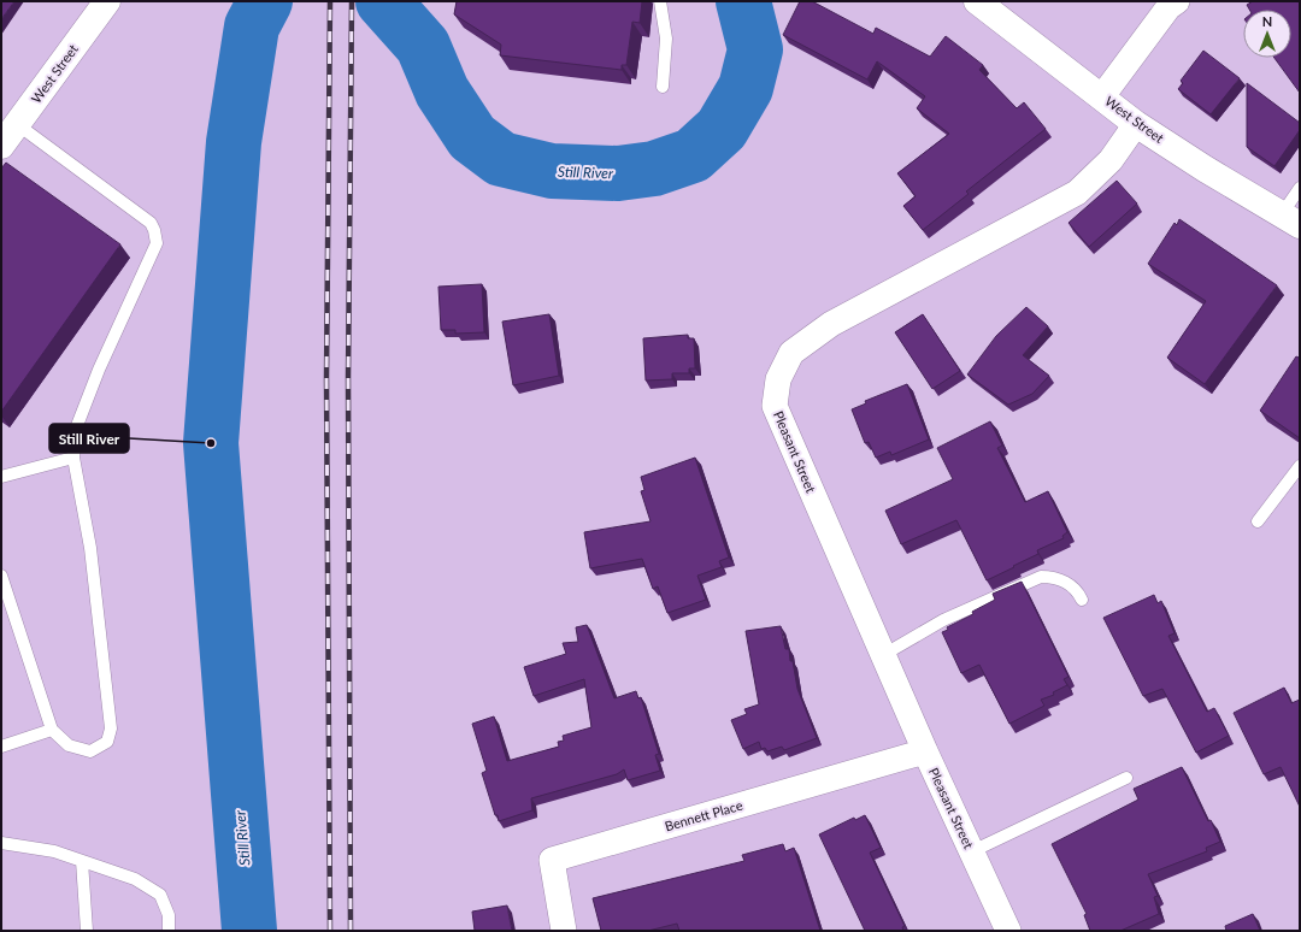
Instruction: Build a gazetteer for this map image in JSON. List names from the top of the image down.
{
  "streets": {
    "main road": ["West Street"],
    "street": ["Pleasant Street", "Bennett Place"]
  },
  "crossings": [
    ["West Street", "Pleasant Street"],
    ["Pleasant Street", "Bennett Place"]
  ],
  "water": ["Still River"],
  "places": ["Still River"],
  "north": "top"
}
